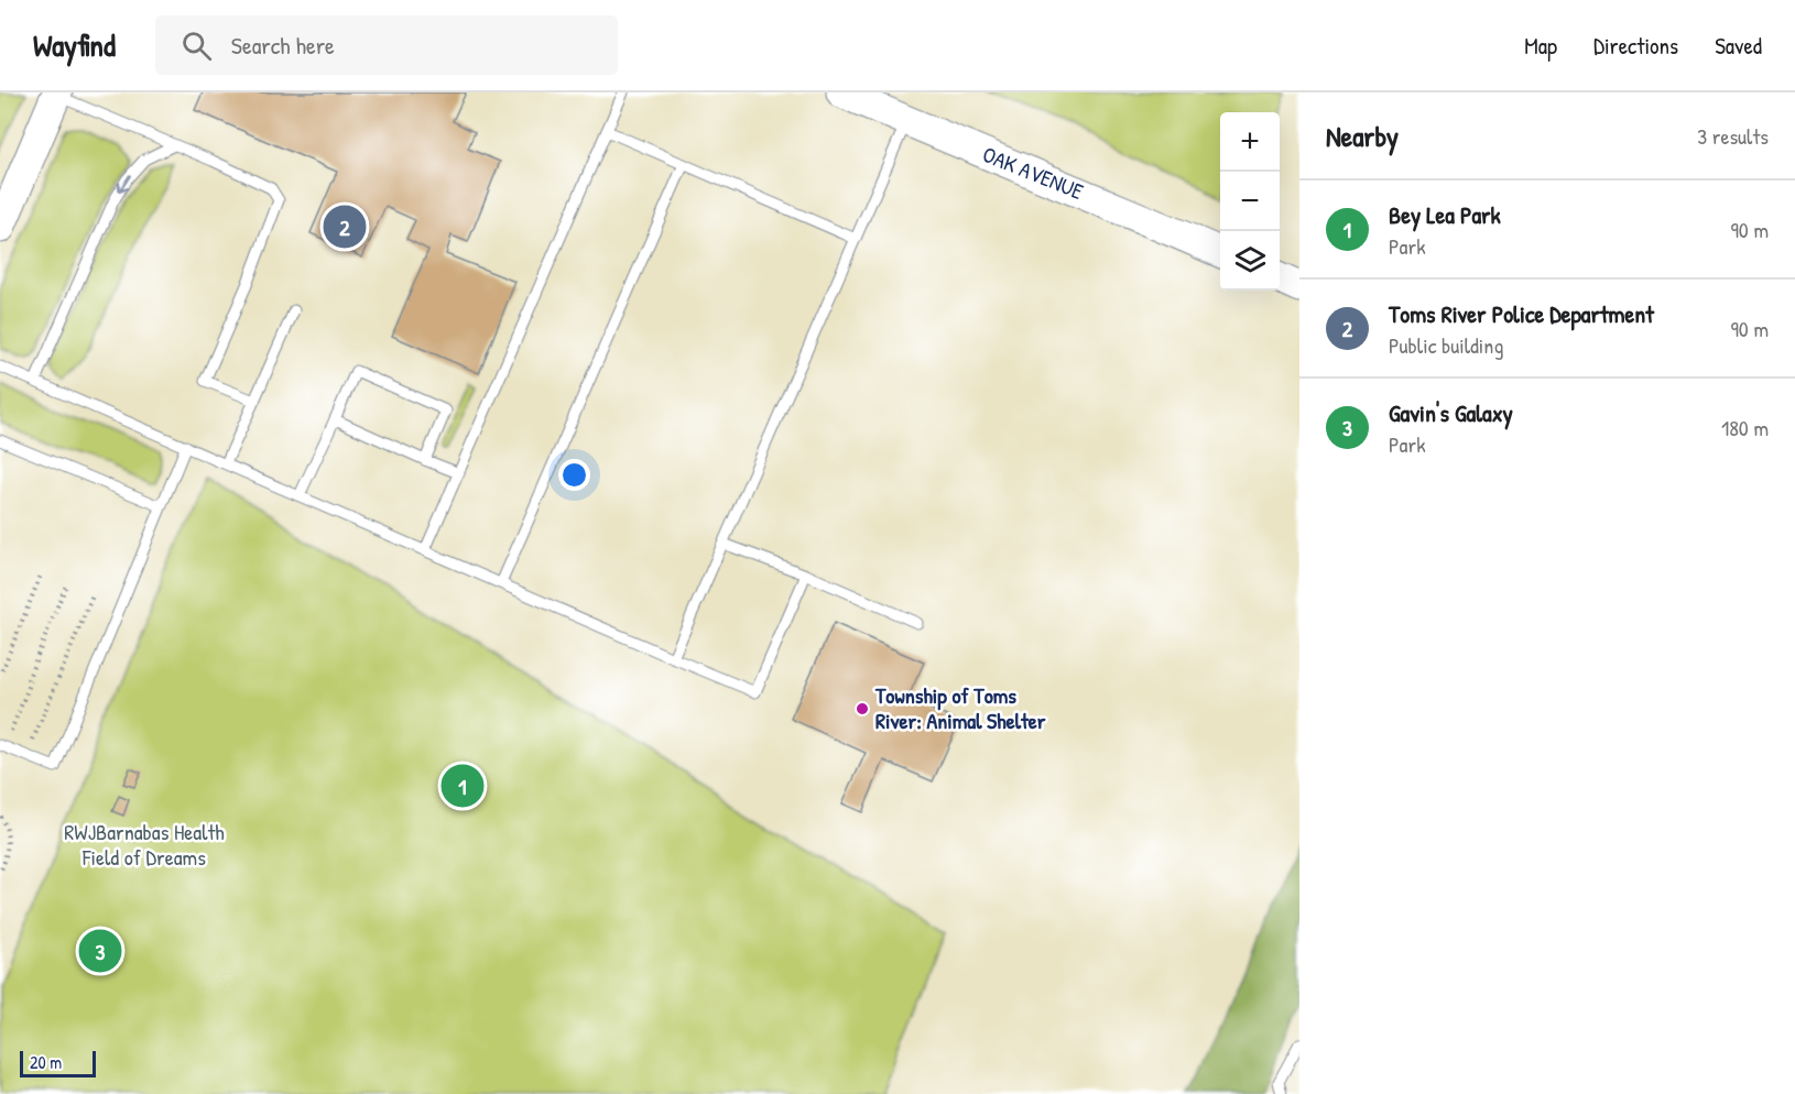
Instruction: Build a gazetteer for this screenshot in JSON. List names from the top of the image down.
{
  "streets": {
    "street": ["OAK AVENUE"]
  },
  "parks": ["RWJBarnabas Health Field of Dreams"],
  "places": ["Township of Toms River: Animal Shelter"],
  "scale_bar": "20 m",
  "page": {
    "header": "Wayfind",
    "search": "Search here",
    "nav": ["Map", "Directions", "Saved"],
    "heading": ["Nearby", "3 results"],
    "map_buttons": ["+", "−"],
    "list": [
      {
        "mark": "1",
        "name": "Bey Lea Park",
        "note": "Park",
        "value": "90 m"
      },
      {
        "mark": "2",
        "name": "Toms River Police Department",
        "note": "Public building",
        "value": "90 m"
      },
      {
        "mark": "3",
        "name": "Gavin's Galaxy",
        "note": "Park",
        "value": "180 m"
      }
    ],
    "pins": ["2", "1", "3"],
    "scale": "20 m"
  }
}
